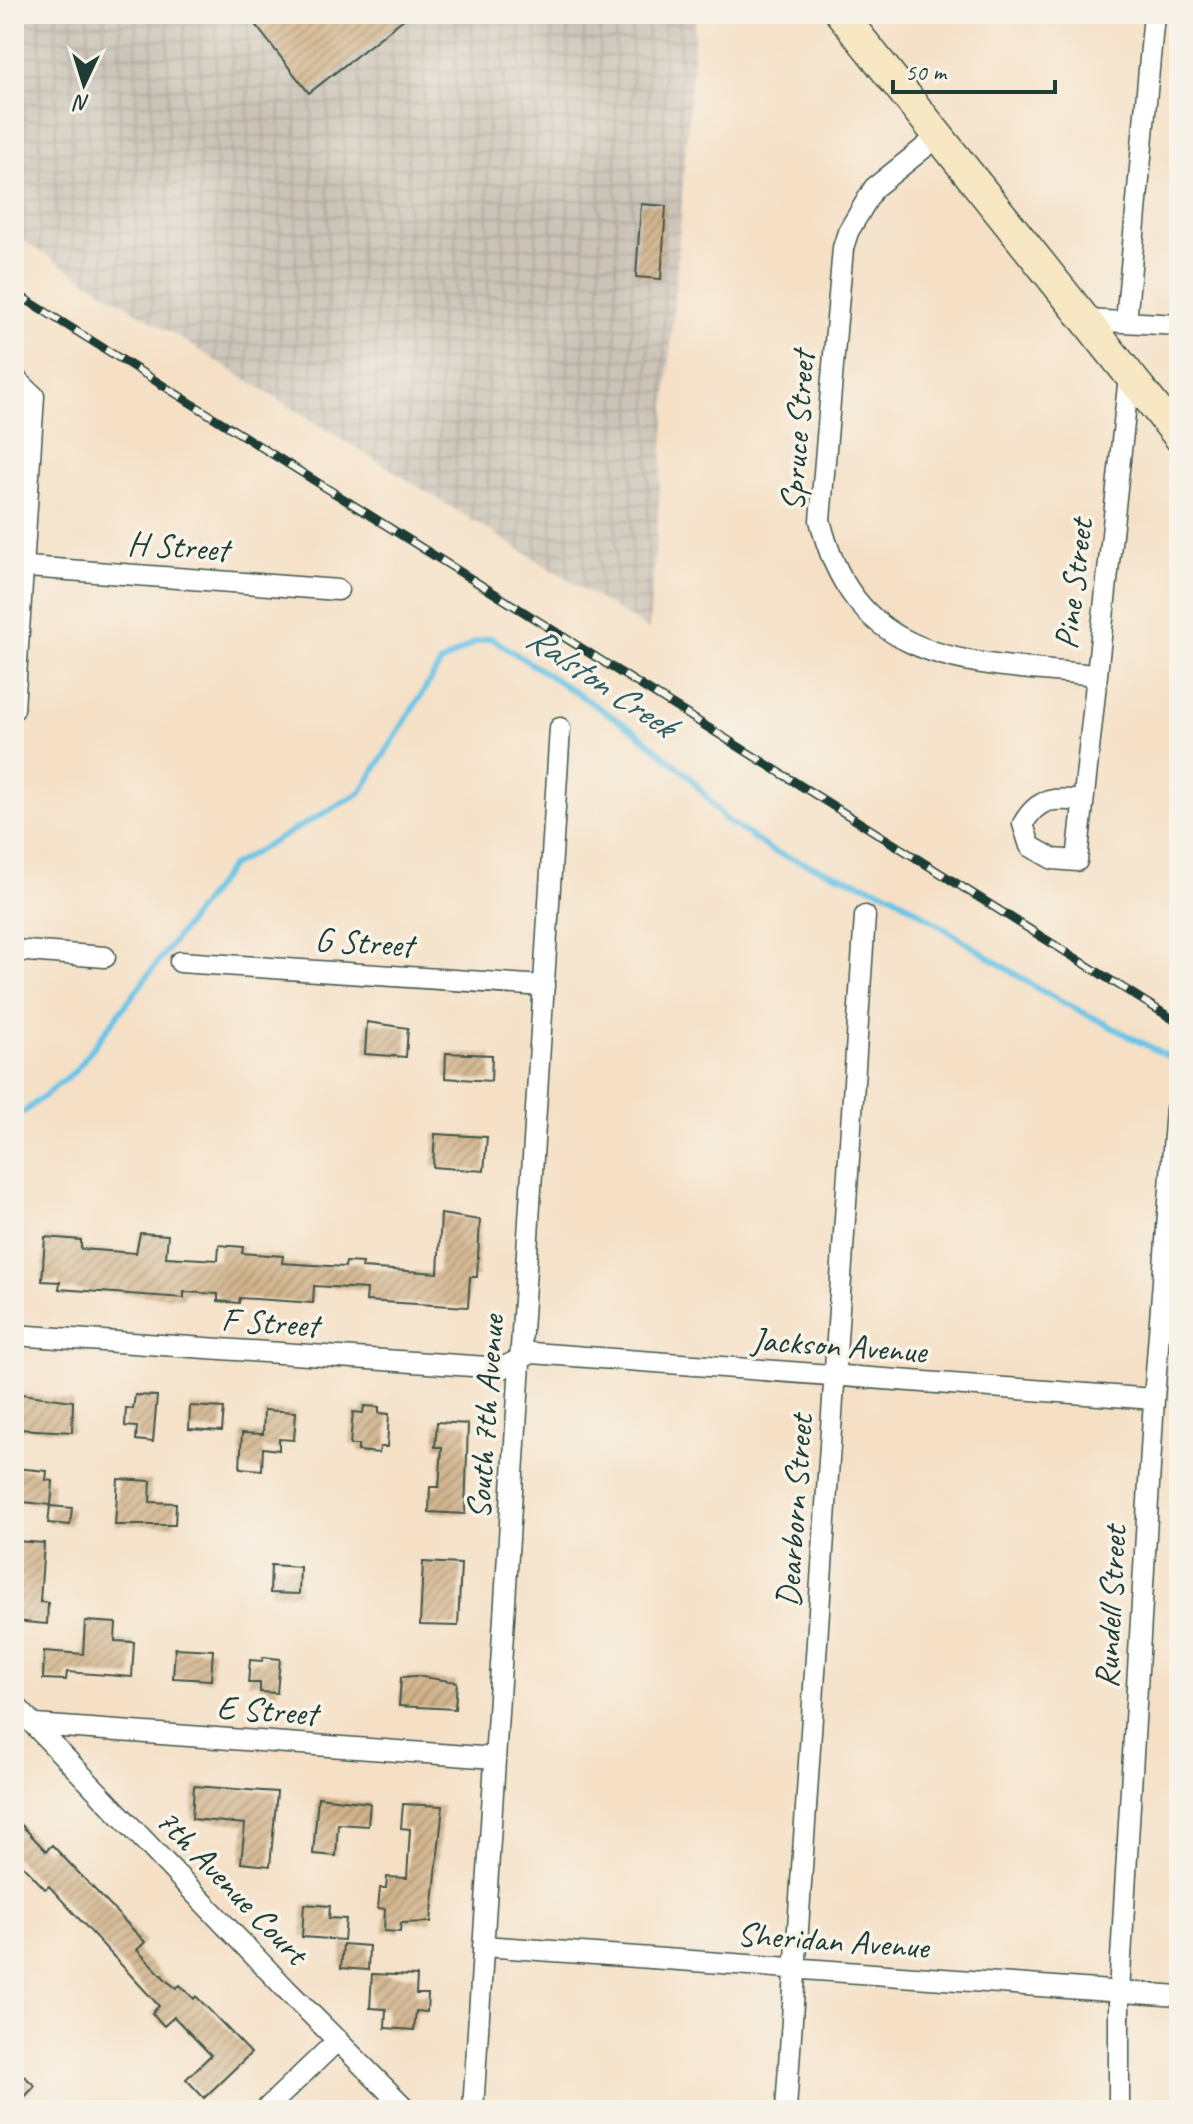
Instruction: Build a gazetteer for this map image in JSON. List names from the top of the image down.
{
  "streets": {
    "street": [
      "Spruce Street",
      "H Street",
      "Pine Street",
      "G Street",
      "F Street",
      "Jackson Avenue",
      "South 7th Avenue",
      "Dearborn Street",
      "Rundell Street",
      "E Street",
      "7th Avenue Court",
      "Sheridan Avenue"
    ]
  },
  "crossings": [
    ["Spruce Street", "Pine Street"],
    ["G Street", "South 7th Avenue"],
    ["F Street", "Jackson Avenue"],
    ["F Street", "South 7th Avenue"],
    ["Jackson Avenue", "South 7th Avenue"],
    ["Jackson Avenue", "Dearborn Street"],
    ["Jackson Avenue", "Rundell Street"],
    ["South 7th Avenue", "E Street"],
    ["South 7th Avenue", "Sheridan Avenue"],
    ["Dearborn Street", "Sheridan Avenue"],
    ["Rundell Street", "Sheridan Avenue"],
    ["E Street", "7th Avenue Court"]
  ],
  "water": ["Ralston Creek"],
  "scale_bar": "50 m",
  "north": "bottom"
}
